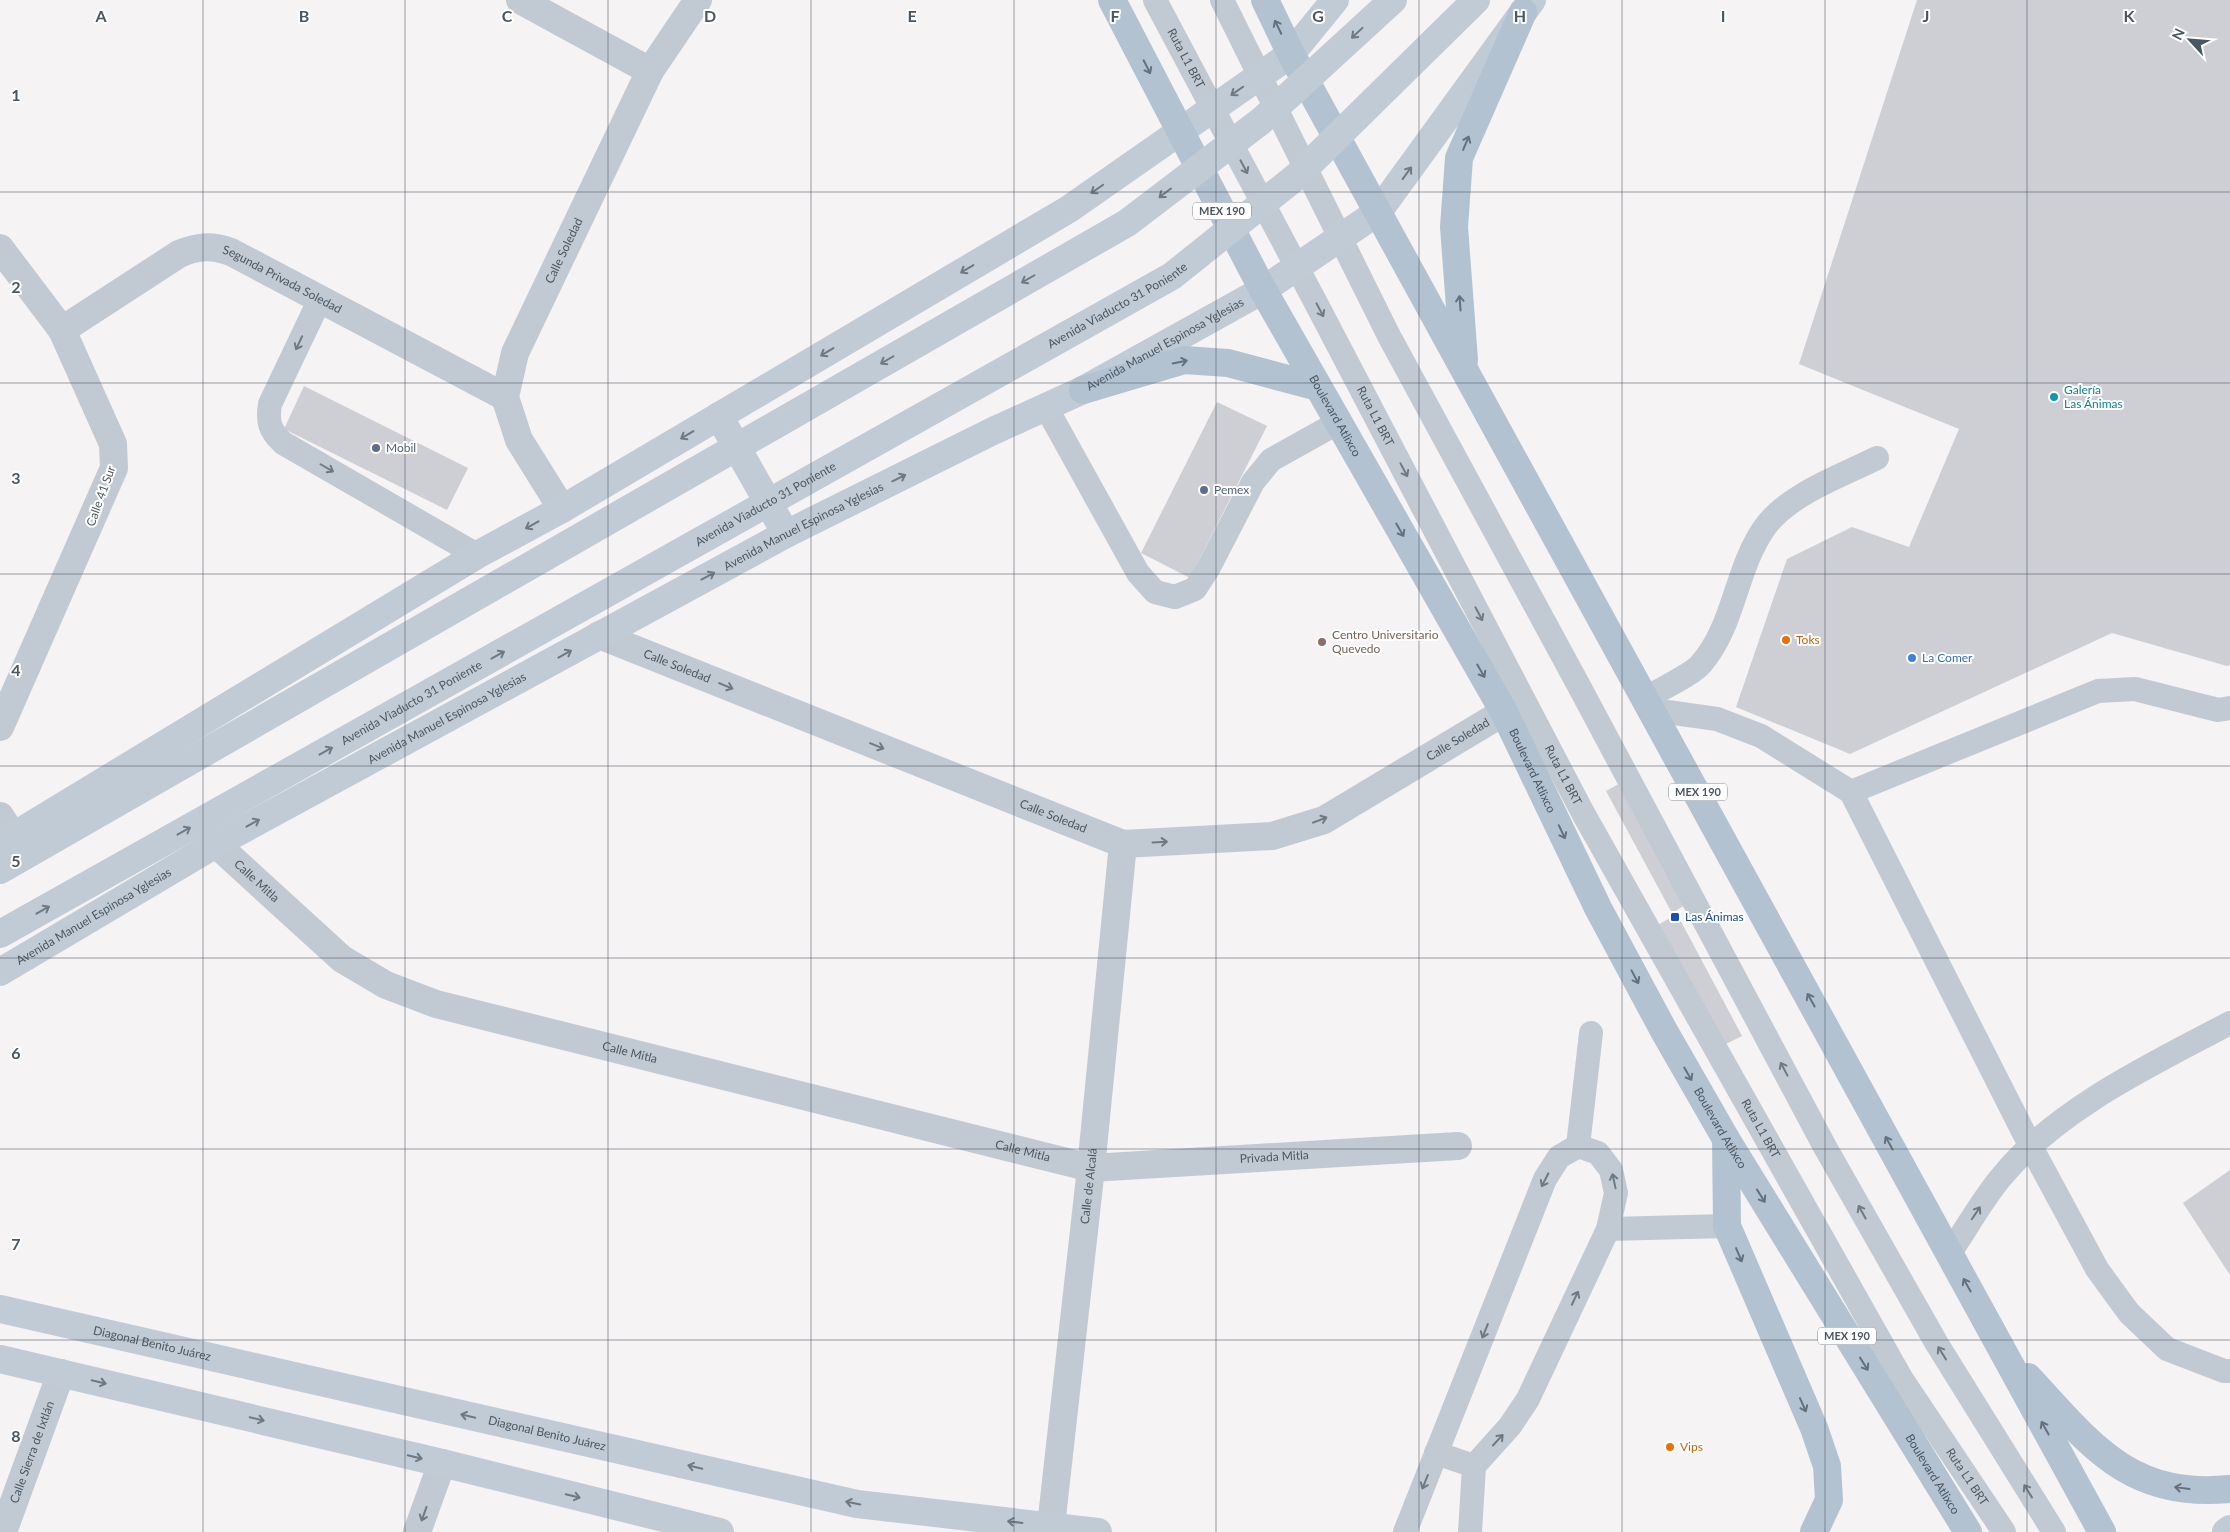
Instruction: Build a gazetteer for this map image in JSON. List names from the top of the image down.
{
  "streets": {
    "main road": [
      "MEX 190",
      "Avenida Viaducto 31 Poniente",
      "Avenida Manuel Espinosa Yglesias",
      "Boulevard Atlixco",
      "Diagonal Benito Juárez"
    ],
    "street": [
      "Calle Soledad",
      "Segunda Privada Soledad",
      "Calle 41 Sur",
      "Calle Mitla",
      "Privada Mitla",
      "Calle de Alcalá",
      "Calle Sierra de Ixtlán"
    ],
    "lane": ["Ruta L1 BRT"]
  },
  "crossings": [
    ["Ruta L1 BRT", "Avenida Manuel Espinosa Yglesias"],
    ["MEX 190", "Avenida Manuel Espinosa Yglesias"],
    ["Calle Soledad", "Segunda Privada Soledad"],
    ["Calle Soledad", "Avenida Manuel Espinosa Yglesias"],
    ["Calle Soledad", "Boulevard Atlixco"],
    ["Calle Soledad", "Calle de Alcalá"],
    ["Segunda Privada Soledad", "Calle 41 Sur"],
    ["Avenida Manuel Espinosa Yglesias", "Boulevard Atlixco"],
    ["Avenida Manuel Espinosa Yglesias", "Calle Mitla"],
    ["Calle Mitla", "Privada Mitla"],
    ["Calle Mitla", "Calle de Alcalá"],
    ["Privada Mitla", "Calle de Alcalá"],
    ["Calle de Alcalá", "Diagonal Benito Juárez"]
  ],
  "one_way": ["Calle Soledad"],
  "places": {
    "other": [
      "Galería Las Ánimas",
      "Mobil",
      "Pemex",
      "Toks",
      "Centro Universitario Quevedo",
      "La Comer",
      "Vips"
    ],
    "transit": ["Las Ánimas"]
  },
  "north": "top left",
  "grid": {
    "columns": [
      "A",
      "B",
      "C",
      "D",
      "E",
      "F",
      "G",
      "H",
      "I",
      "J",
      "K"
    ],
    "rows": [
      "1",
      "2",
      "3",
      "4",
      "5",
      "6",
      "7",
      "8"
    ]
  }
}
